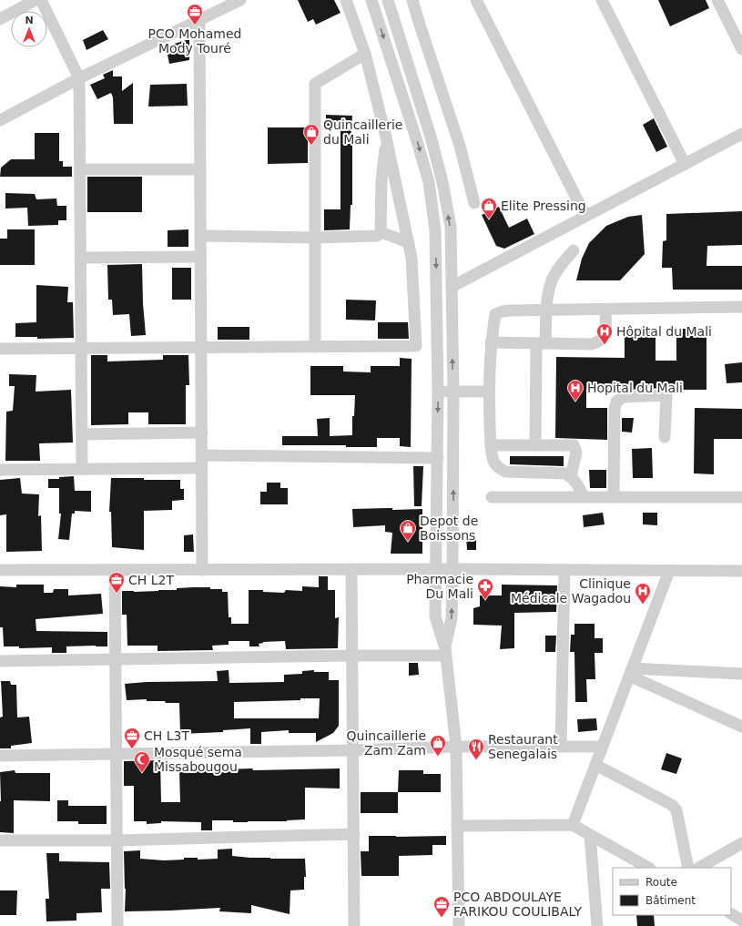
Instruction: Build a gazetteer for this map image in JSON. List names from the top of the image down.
{
  "places": {
    "office": [
      "PCO Mohamed Mody Touré",
      "CH L2T",
      "CH L3T",
      "PCO ABDOULAYE FARIKOU COULIBALY"
    ],
    "shop": [
      "Quincaillerie du Mali",
      "Elite Pressing",
      "Depot de Boissons",
      "Quincaillerie Zam Zam"
    ],
    "hospital": ["Hôpital du Mali", "Hopital du Mali", "Clinique Médicale Wagadou"],
    "pharmacy": ["Pharmacie Du Mali"],
    "restaurant": ["Restaurant Senegalais"],
    "mosque": ["Mosqué sema Missabougou"]
  },
  "legend": ["Route", "Bâtiment"],
  "north": "top"
}
